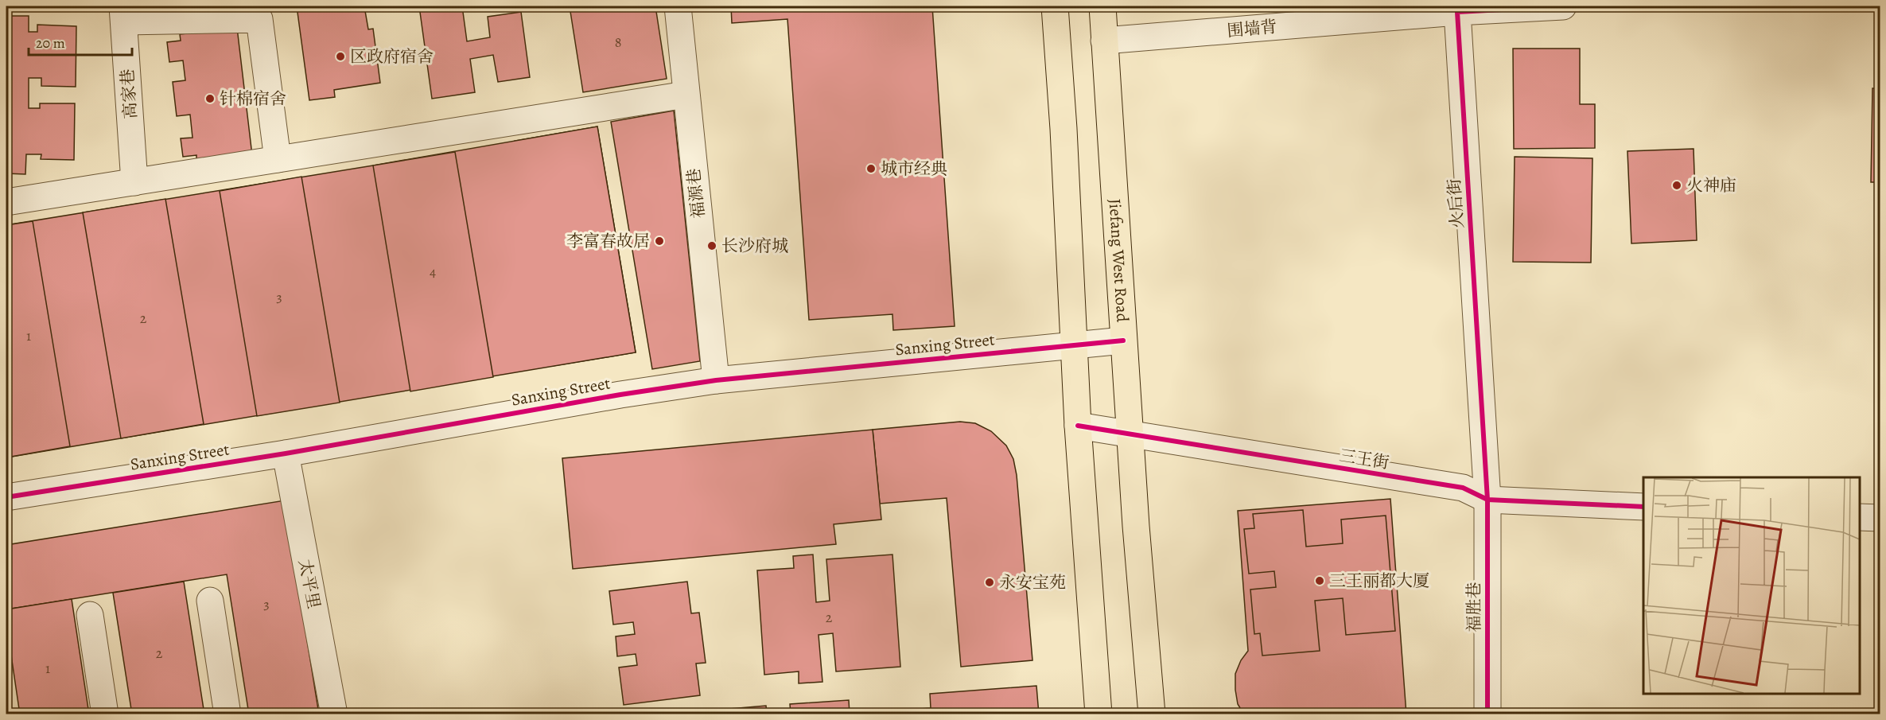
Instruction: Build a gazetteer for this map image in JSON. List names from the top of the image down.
{
  "streets": {
    "main road": ["Jiefang West Road"],
    "street": [
      "围墙背",
      "高家巷",
      "福源巷",
      "火后街",
      "Sanxing Street",
      "三王街",
      "太平里",
      "福胜巷"
    ]
  },
  "crossings": [
    ["围墙背", "火后街"],
    ["围墙背", "Jiefang West Road"],
    ["福源巷", "Sanxing Street"],
    ["火后街", "三王街"],
    ["火后街", "福胜巷"],
    ["Jiefang West Road", "Sanxing Street"],
    ["Jiefang West Road", "三王街"],
    ["Sanxing Street", "太平里"],
    ["三王街", "福胜巷"]
  ],
  "places": [
    "区政府宿舍",
    "针棉宿舍",
    "城市经典",
    "火神庙",
    "李富春故居",
    "长沙府城",
    "三王丽都大厦",
    "永安宝苑"
  ],
  "house_numbers": [
    "8",
    "4",
    "3",
    "2",
    "1",
    "3",
    "2",
    "2",
    "1"
  ],
  "scale_bar": "20 m"
}
